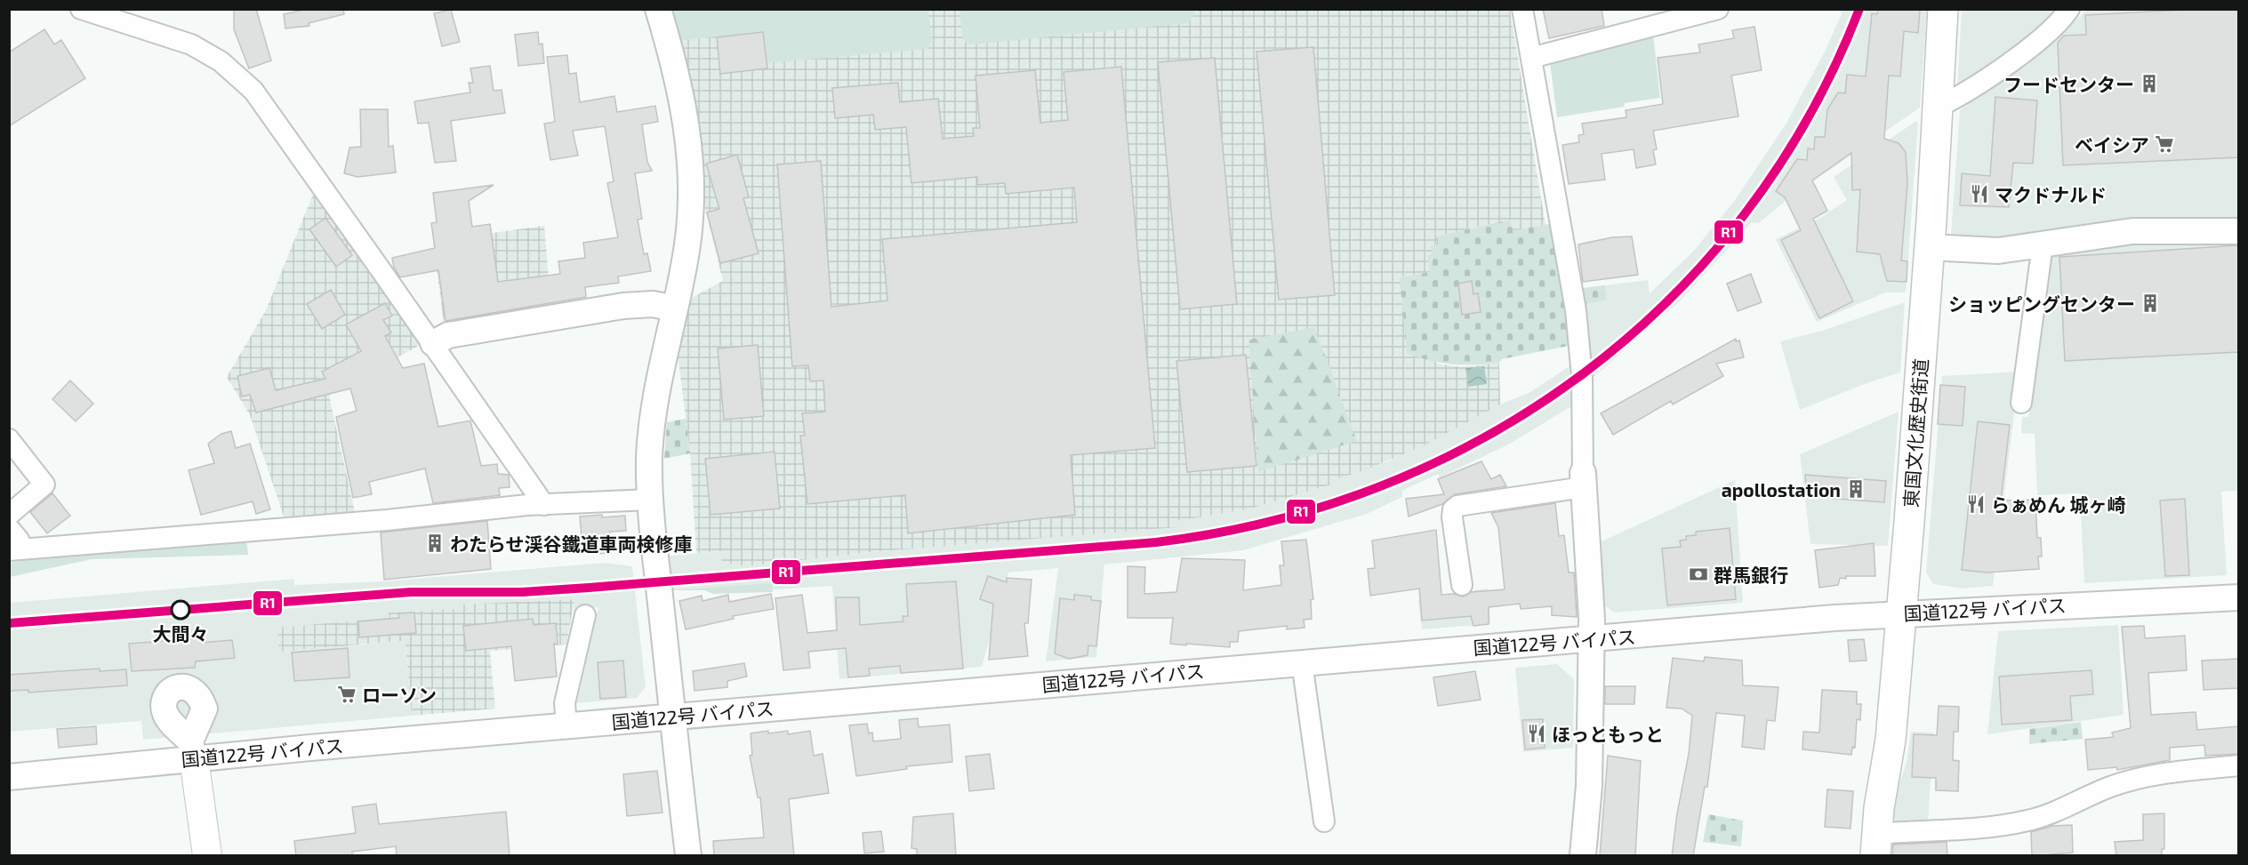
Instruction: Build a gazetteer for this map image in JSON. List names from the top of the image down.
{
  "streets": {
    "highway": ["東国文化歴史街道"],
    "street": ["国道122号 バイパス"]
  },
  "crossings": [
    ["東国文化歴史街道", "国道122号 バイパス"]
  ],
  "places": {
    "building": [
      "フードセンター",
      "ショッピングセンター",
      "apollostation",
      "わたらせ渓谷鐵道車両検修庫"
    ],
    "supermarket": ["ベイシア", "ローソン"],
    "restaurant": ["マクドナルド", "らぁめん 城ヶ崎", "ほっともっと"],
    "bank": ["群馬銀行"],
    "other": ["大間々"]
  },
  "lines": ["transit line R1"]
}
